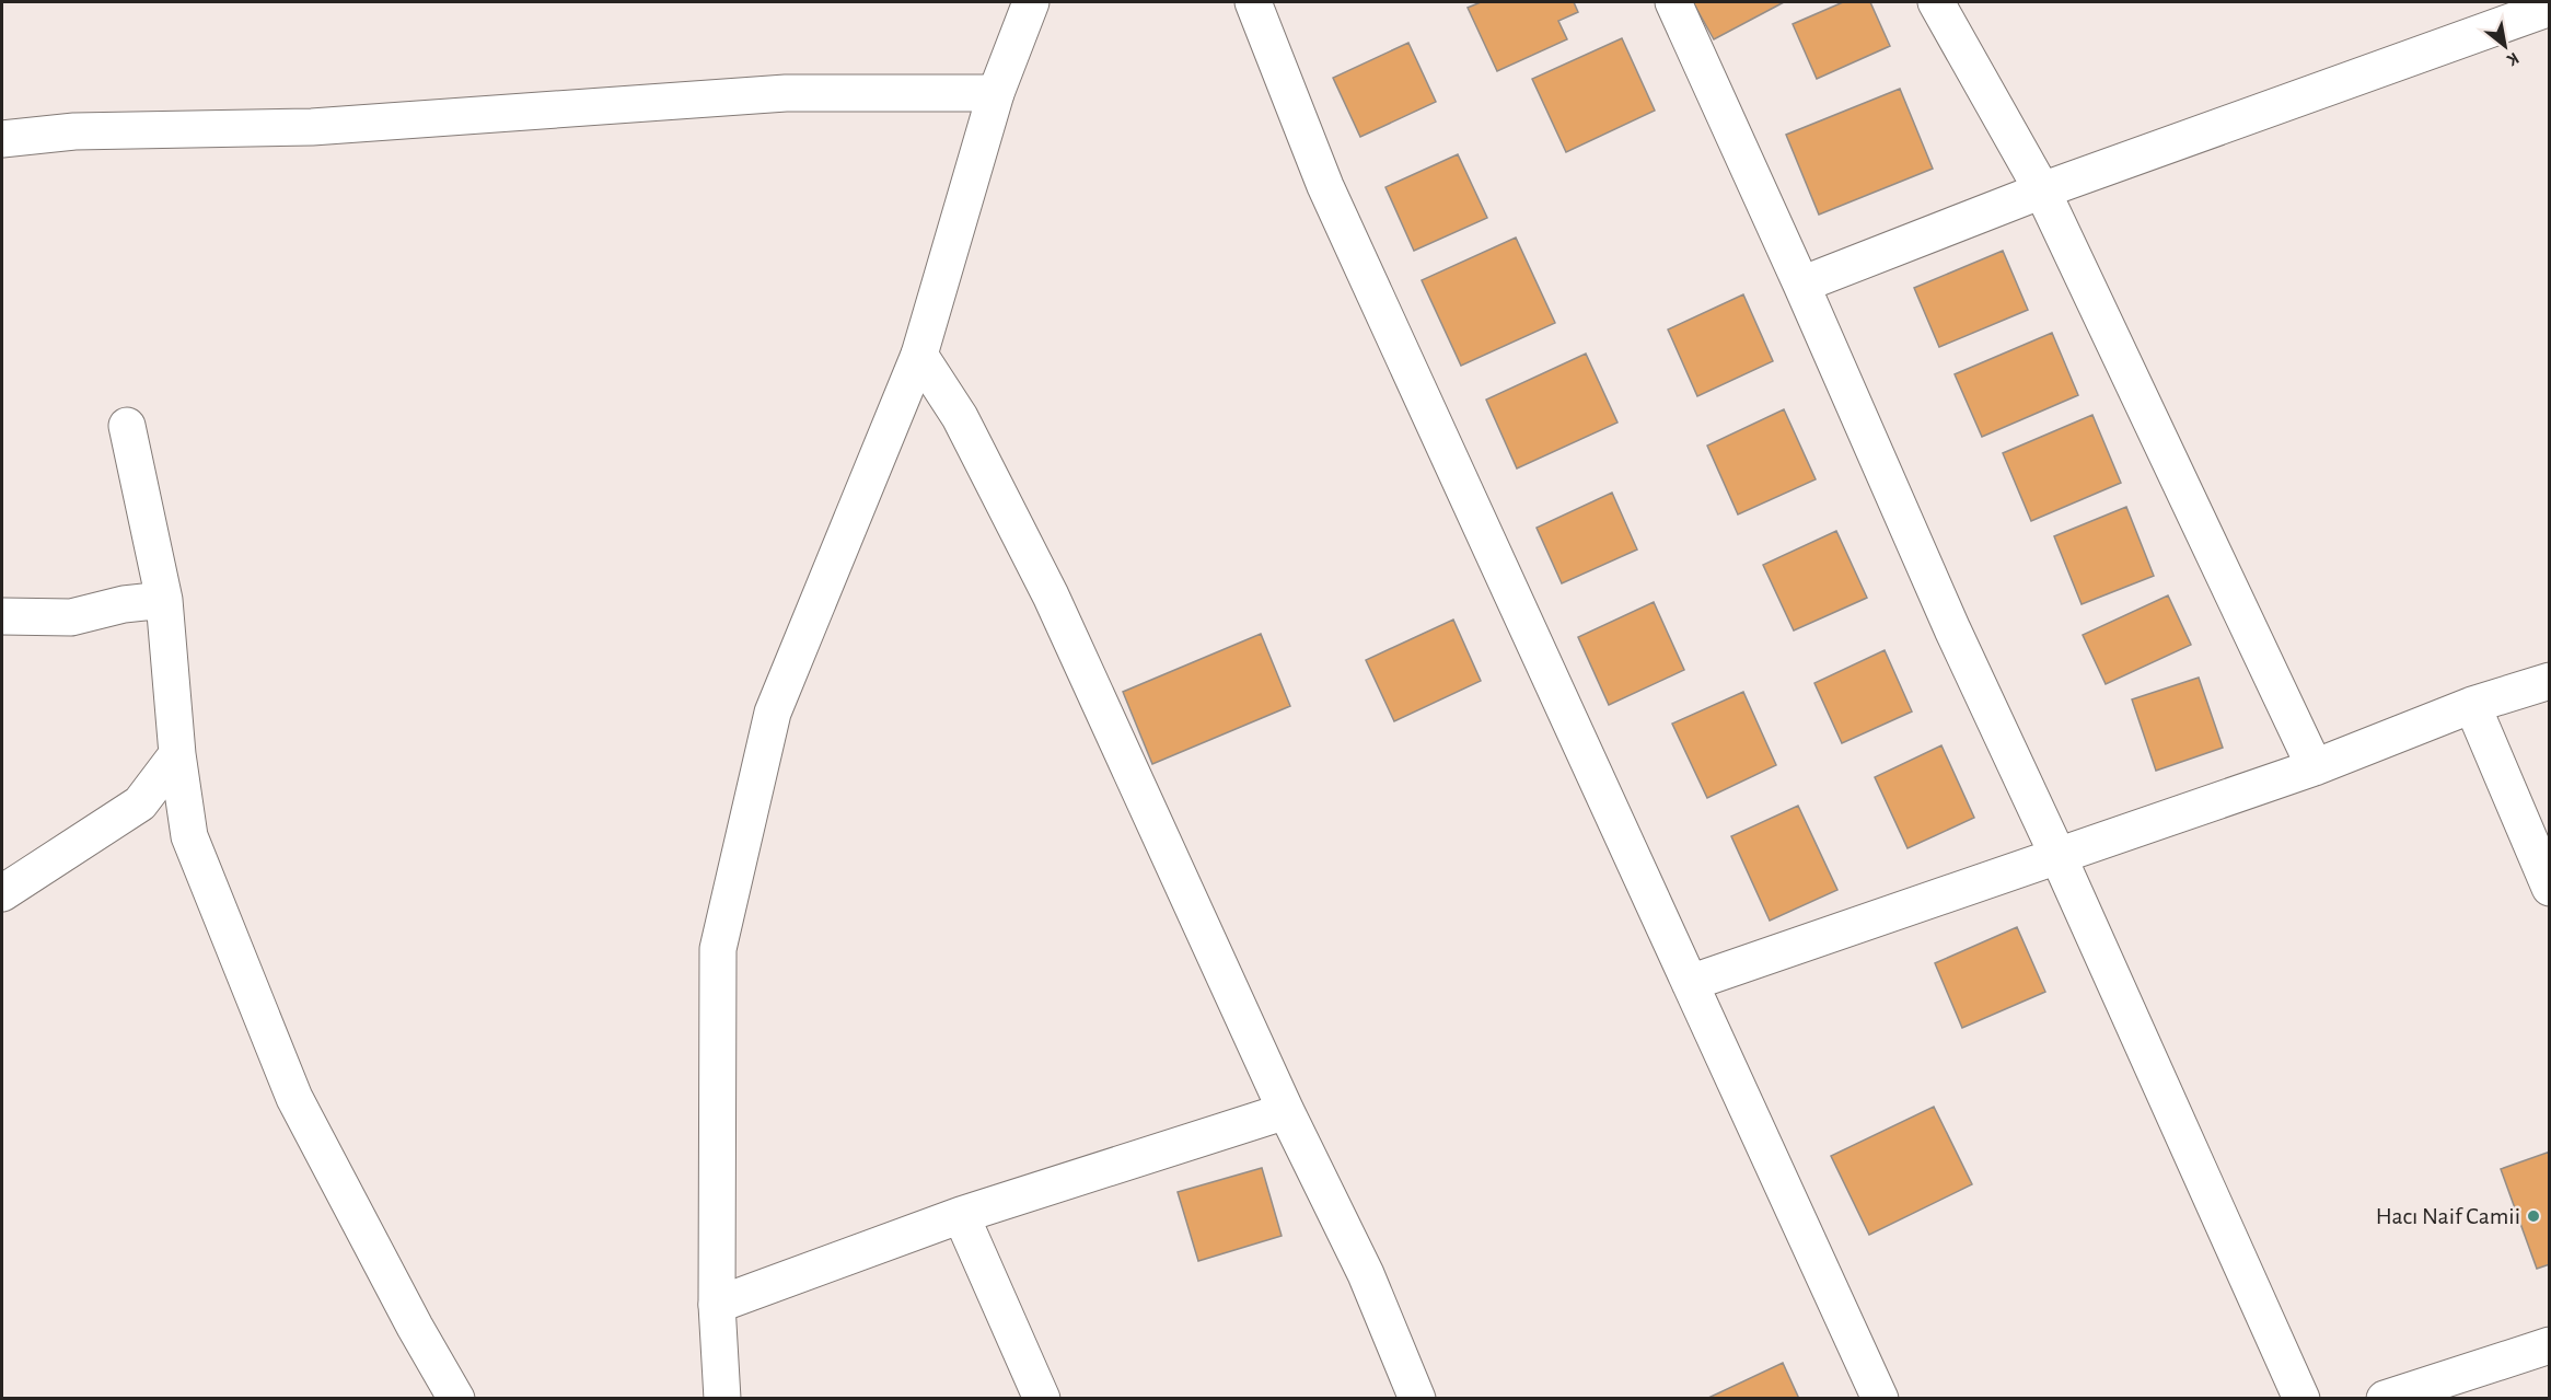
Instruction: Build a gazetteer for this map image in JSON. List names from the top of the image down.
{
  "places": ["Hacı Naif Camii"],
  "north": "bottom right"
}
